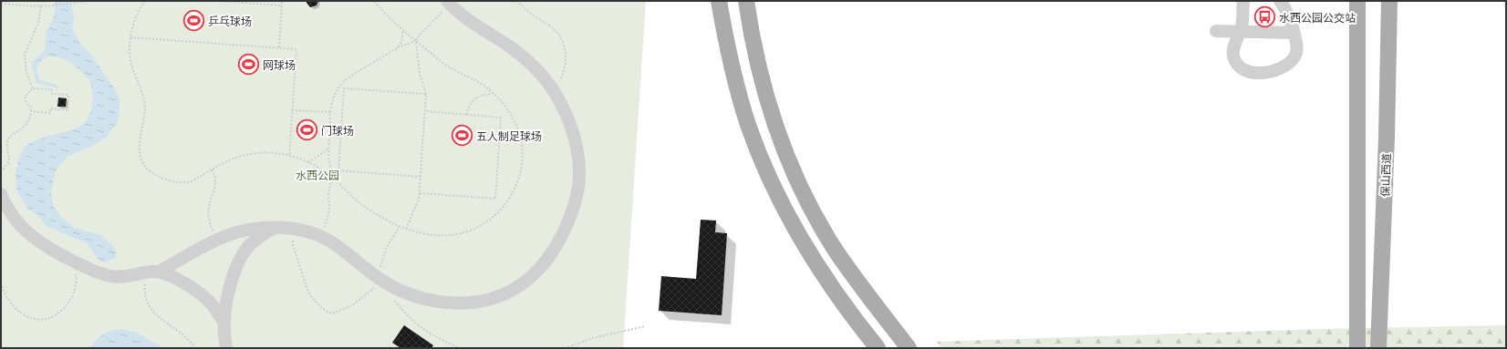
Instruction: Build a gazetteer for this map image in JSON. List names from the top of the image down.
{
  "streets": {
    "main road": ["保山西道"]
  },
  "parks": ["水西公园"],
  "places": {
    "bus stop": ["水西公园公交站"],
    "sports": [
      "乒乓球场",
      "网球场",
      "‌门球场‌",
      "五人制足球场"
    ]
  }
}
